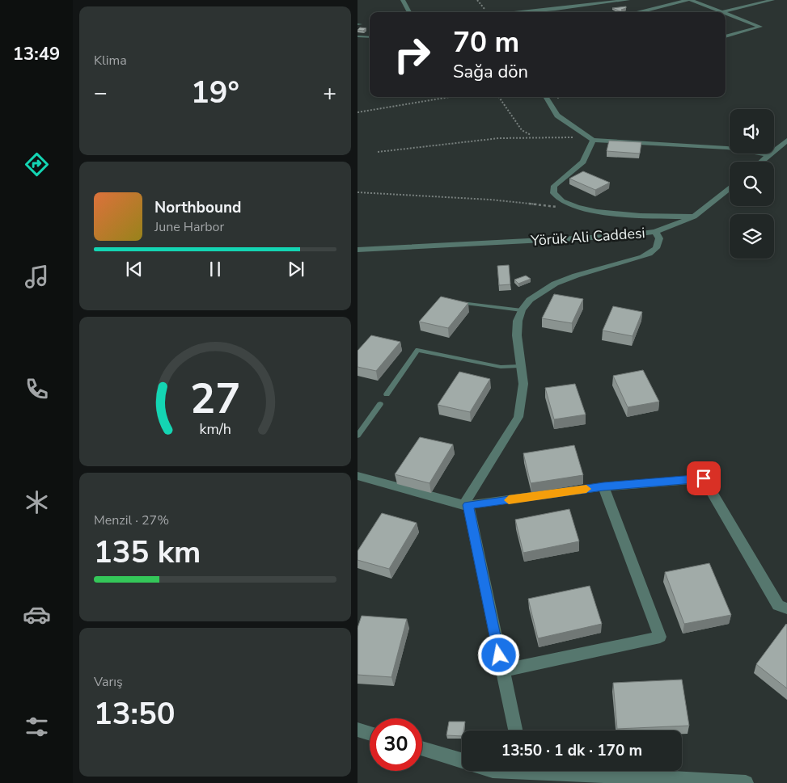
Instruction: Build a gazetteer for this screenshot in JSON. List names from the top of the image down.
{
  "streets": {
    "street": ["Yörük Ali Caddesi"]
  },
  "page": {
    "tabs": "13:49",
    "tile": [
      "Klima",
      ["Menzil · 27%", "135 km"],
      ["Varış", "13:50"]
    ],
    "turn": ["70 m", "Sağa dön"],
    "heat": ["−", "19°", "+"],
    "song": ["Northbound", "June Harbor"],
    "limit": "30",
    "trip": "13:50 · 1 dk · 170 m",
    "gauge": ["27", "km/h"]
  }
}
